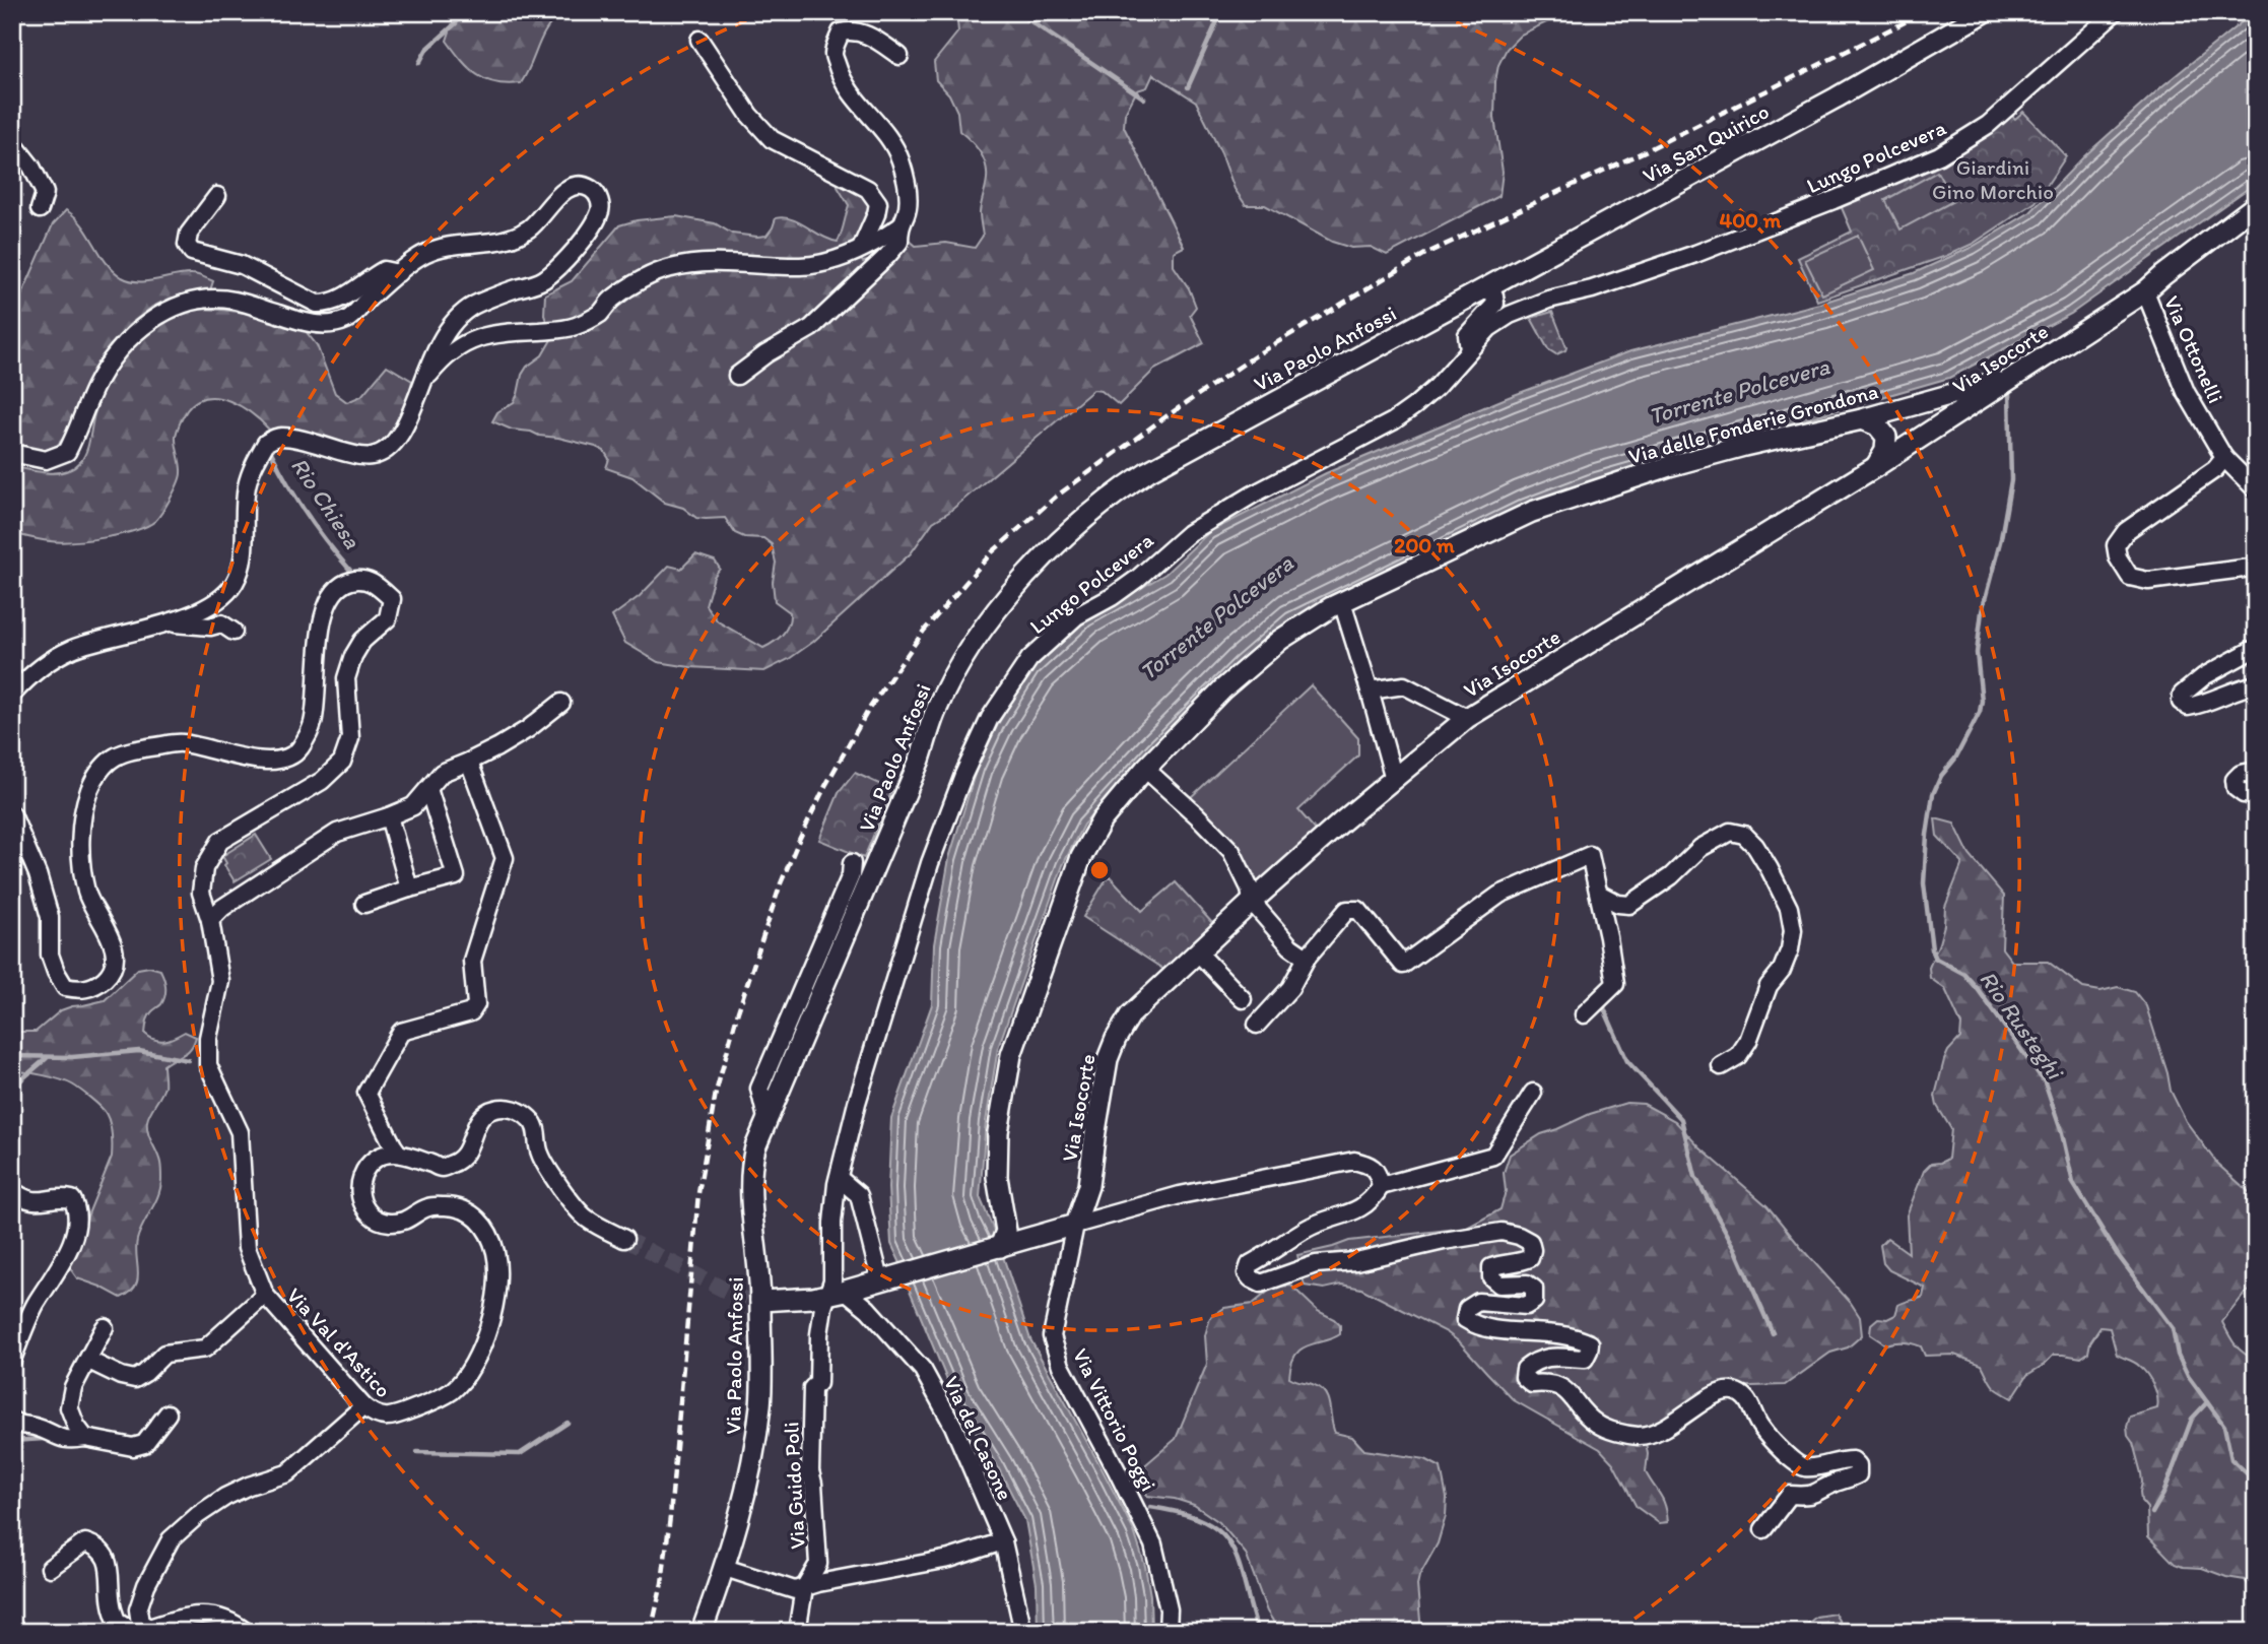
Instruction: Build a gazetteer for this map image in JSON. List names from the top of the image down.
{
  "streets": {
    "main road": [
      "Via San Quirico",
      "Via Paolo Anfossi",
      "Via Isocorte",
      "Via delle Fonderie Grondona"
    ],
    "street": [
      "Lungo Polcevera",
      "Via Ottonelli",
      "Via Val d'Astico",
      "Via Vittorio Poggi",
      "Via del Casone",
      "Via Guido Poli"
    ]
  },
  "crossings": [
    ["Via San Quirico", "Lungo Polcevera"],
    ["Via San Quirico", "Via Paolo Anfossi"],
    ["Lungo Polcevera", "Via del Casone"],
    ["Lungo Polcevera", "Via Guido Poli"],
    ["Via Ottonelli", "Via Isocorte"],
    ["Via Isocorte", "Via delle Fonderie Grondona"],
    ["Via Isocorte", "Via Vittorio Poggi"],
    ["Via del Casone", "Via Guido Poli"]
  ],
  "water": ["Torrente Polcevera", "Rio Chiesa", "Rio Rusteghi"],
  "parks": ["Giardini Gino Morchio"],
  "rings": ["400 m", "200 m"]
}
